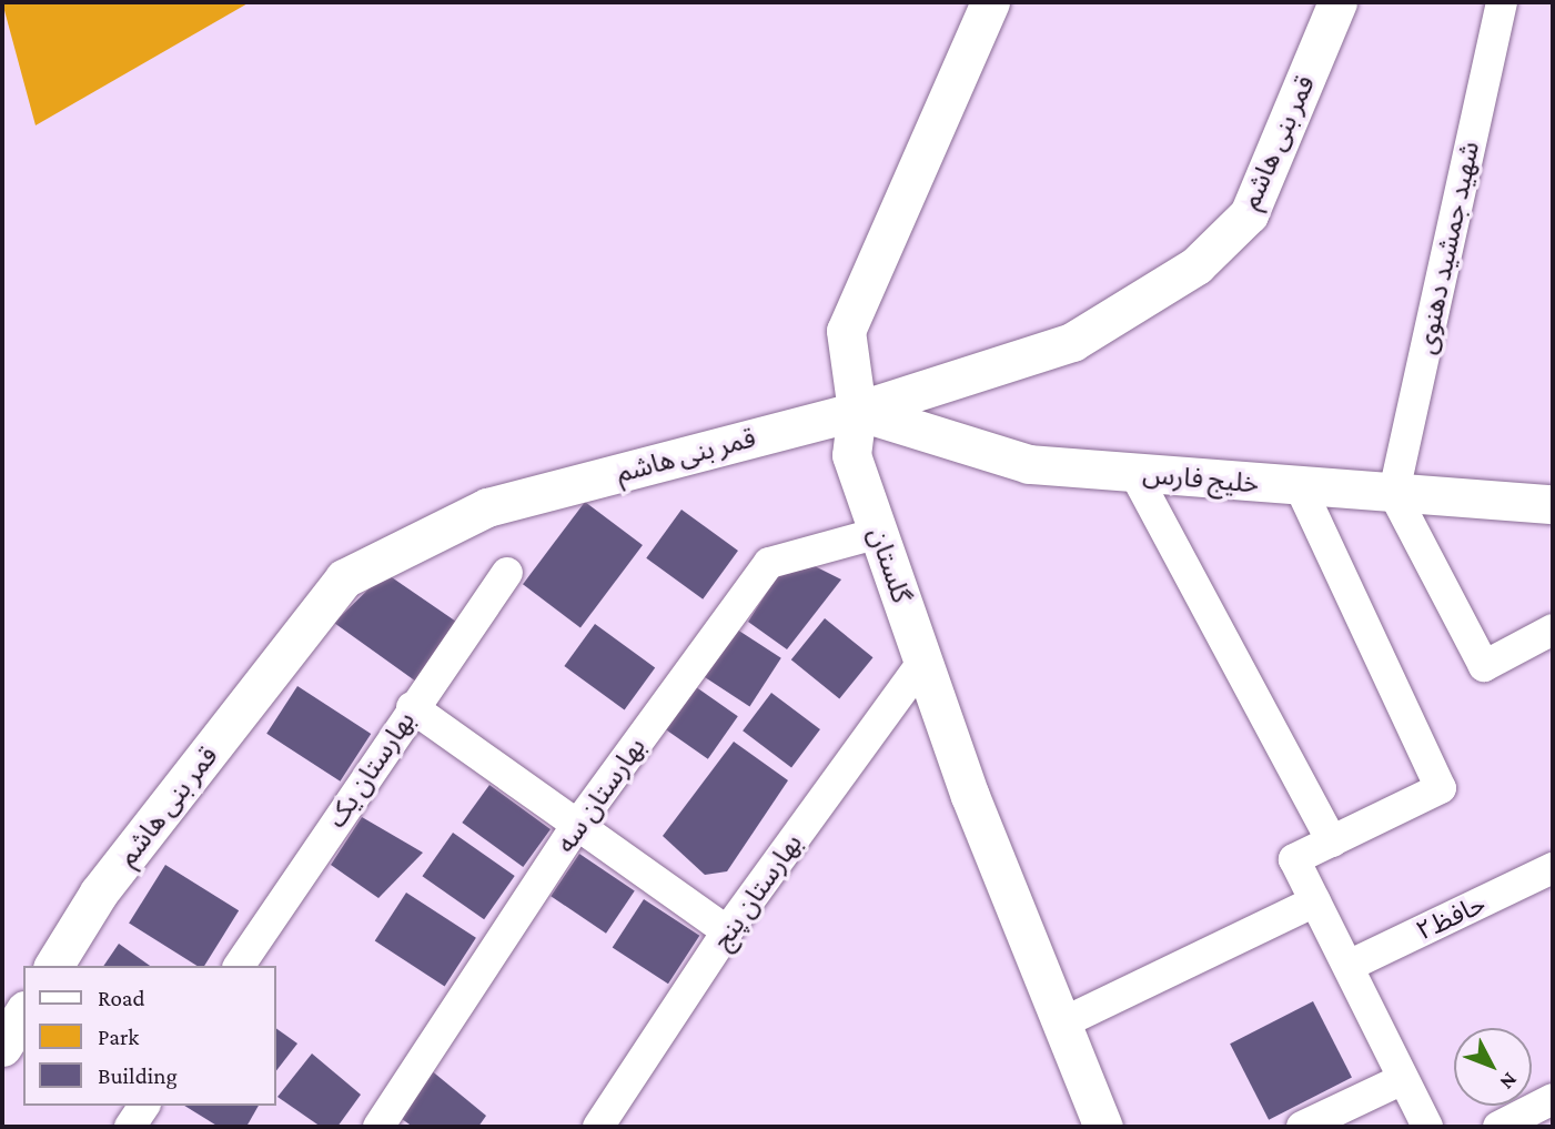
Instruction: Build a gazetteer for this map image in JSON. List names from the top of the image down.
{
  "streets": {
    "street": [
      "قمر بنی هاشم",
      "شهید جمشید دهنوی",
      "خلیج فارس",
      "گلستان",
      "بهارستان یک",
      "بهارستان سه",
      "بهارستان پنج",
      "حافظ۲"
    ]
  },
  "crossings": [
    ["قمر بنی هاشم", "خلیج فارس"],
    ["قمر بنی هاشم", "گلستان"],
    ["شهید جمشید دهنوی", "خلیج فارس"],
    ["خلیج فارس", "گلستان"],
    ["گلستان", "بهارستان سه"],
    ["گلستان", "بهارستان پنج"]
  ],
  "legend": ["Road", "Park", "Building"],
  "north": "bottom right"
}
